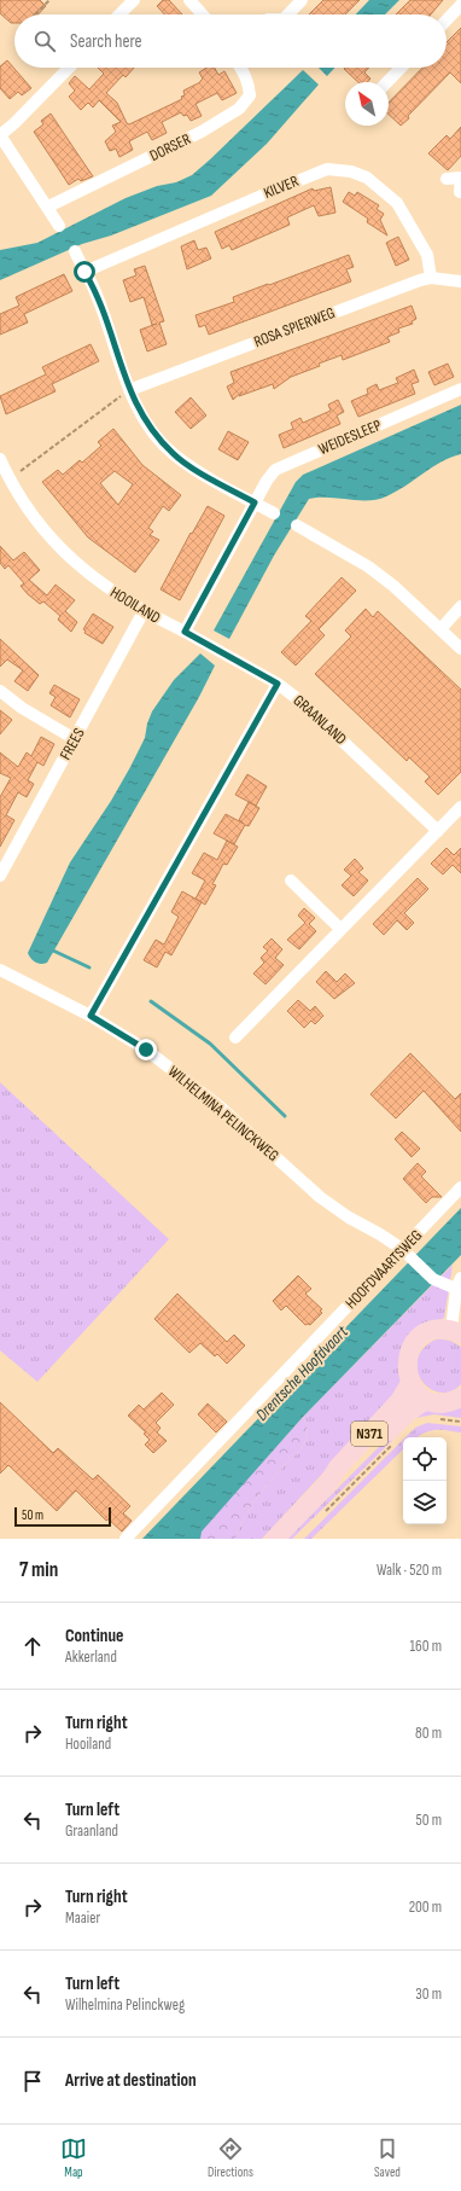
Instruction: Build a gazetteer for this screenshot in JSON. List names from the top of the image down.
{
  "streets": {
    "main road": ["N371"],
    "street": [
      "DORSER",
      "KILVER",
      "ROSA SPIERWEG",
      "WEIDESLEEP",
      "HOOILAND",
      "GRAANLAND",
      "FREES",
      "WILHELMINA PELINCKWEG",
      "HOOFDVAARTSWEG"
    ]
  },
  "crossings": [
    ["KILVER", "ROSA SPIERWEG"],
    ["HOOILAND", "GRAANLAND"],
    ["HOOILAND", "FREES"],
    ["WILHELMINA PELINCKWEG", "HOOFDVAARTSWEG"]
  ],
  "water": ["Drentsche Hoofdvaart"],
  "scale_bar": "50 m",
  "north": "top left",
  "page": {
    "search": "Search here",
    "scale": "50 m",
    "heading": ["7 min", "Walk · 520 m"],
    "list": [
      ["Continue", "Akkerland", "160 m"],
      ["Turn right", "Hooiland", "80 m"],
      ["Turn left", "Graanland", "50 m"],
      ["Turn right", "Maaier", "200 m"],
      ["Turn left", "Wilhelmina Pelinckweg", "30 m"],
      "Arrive at destination"
    ],
    "nav": ["Map", "Directions", "Saved"]
  }
}
